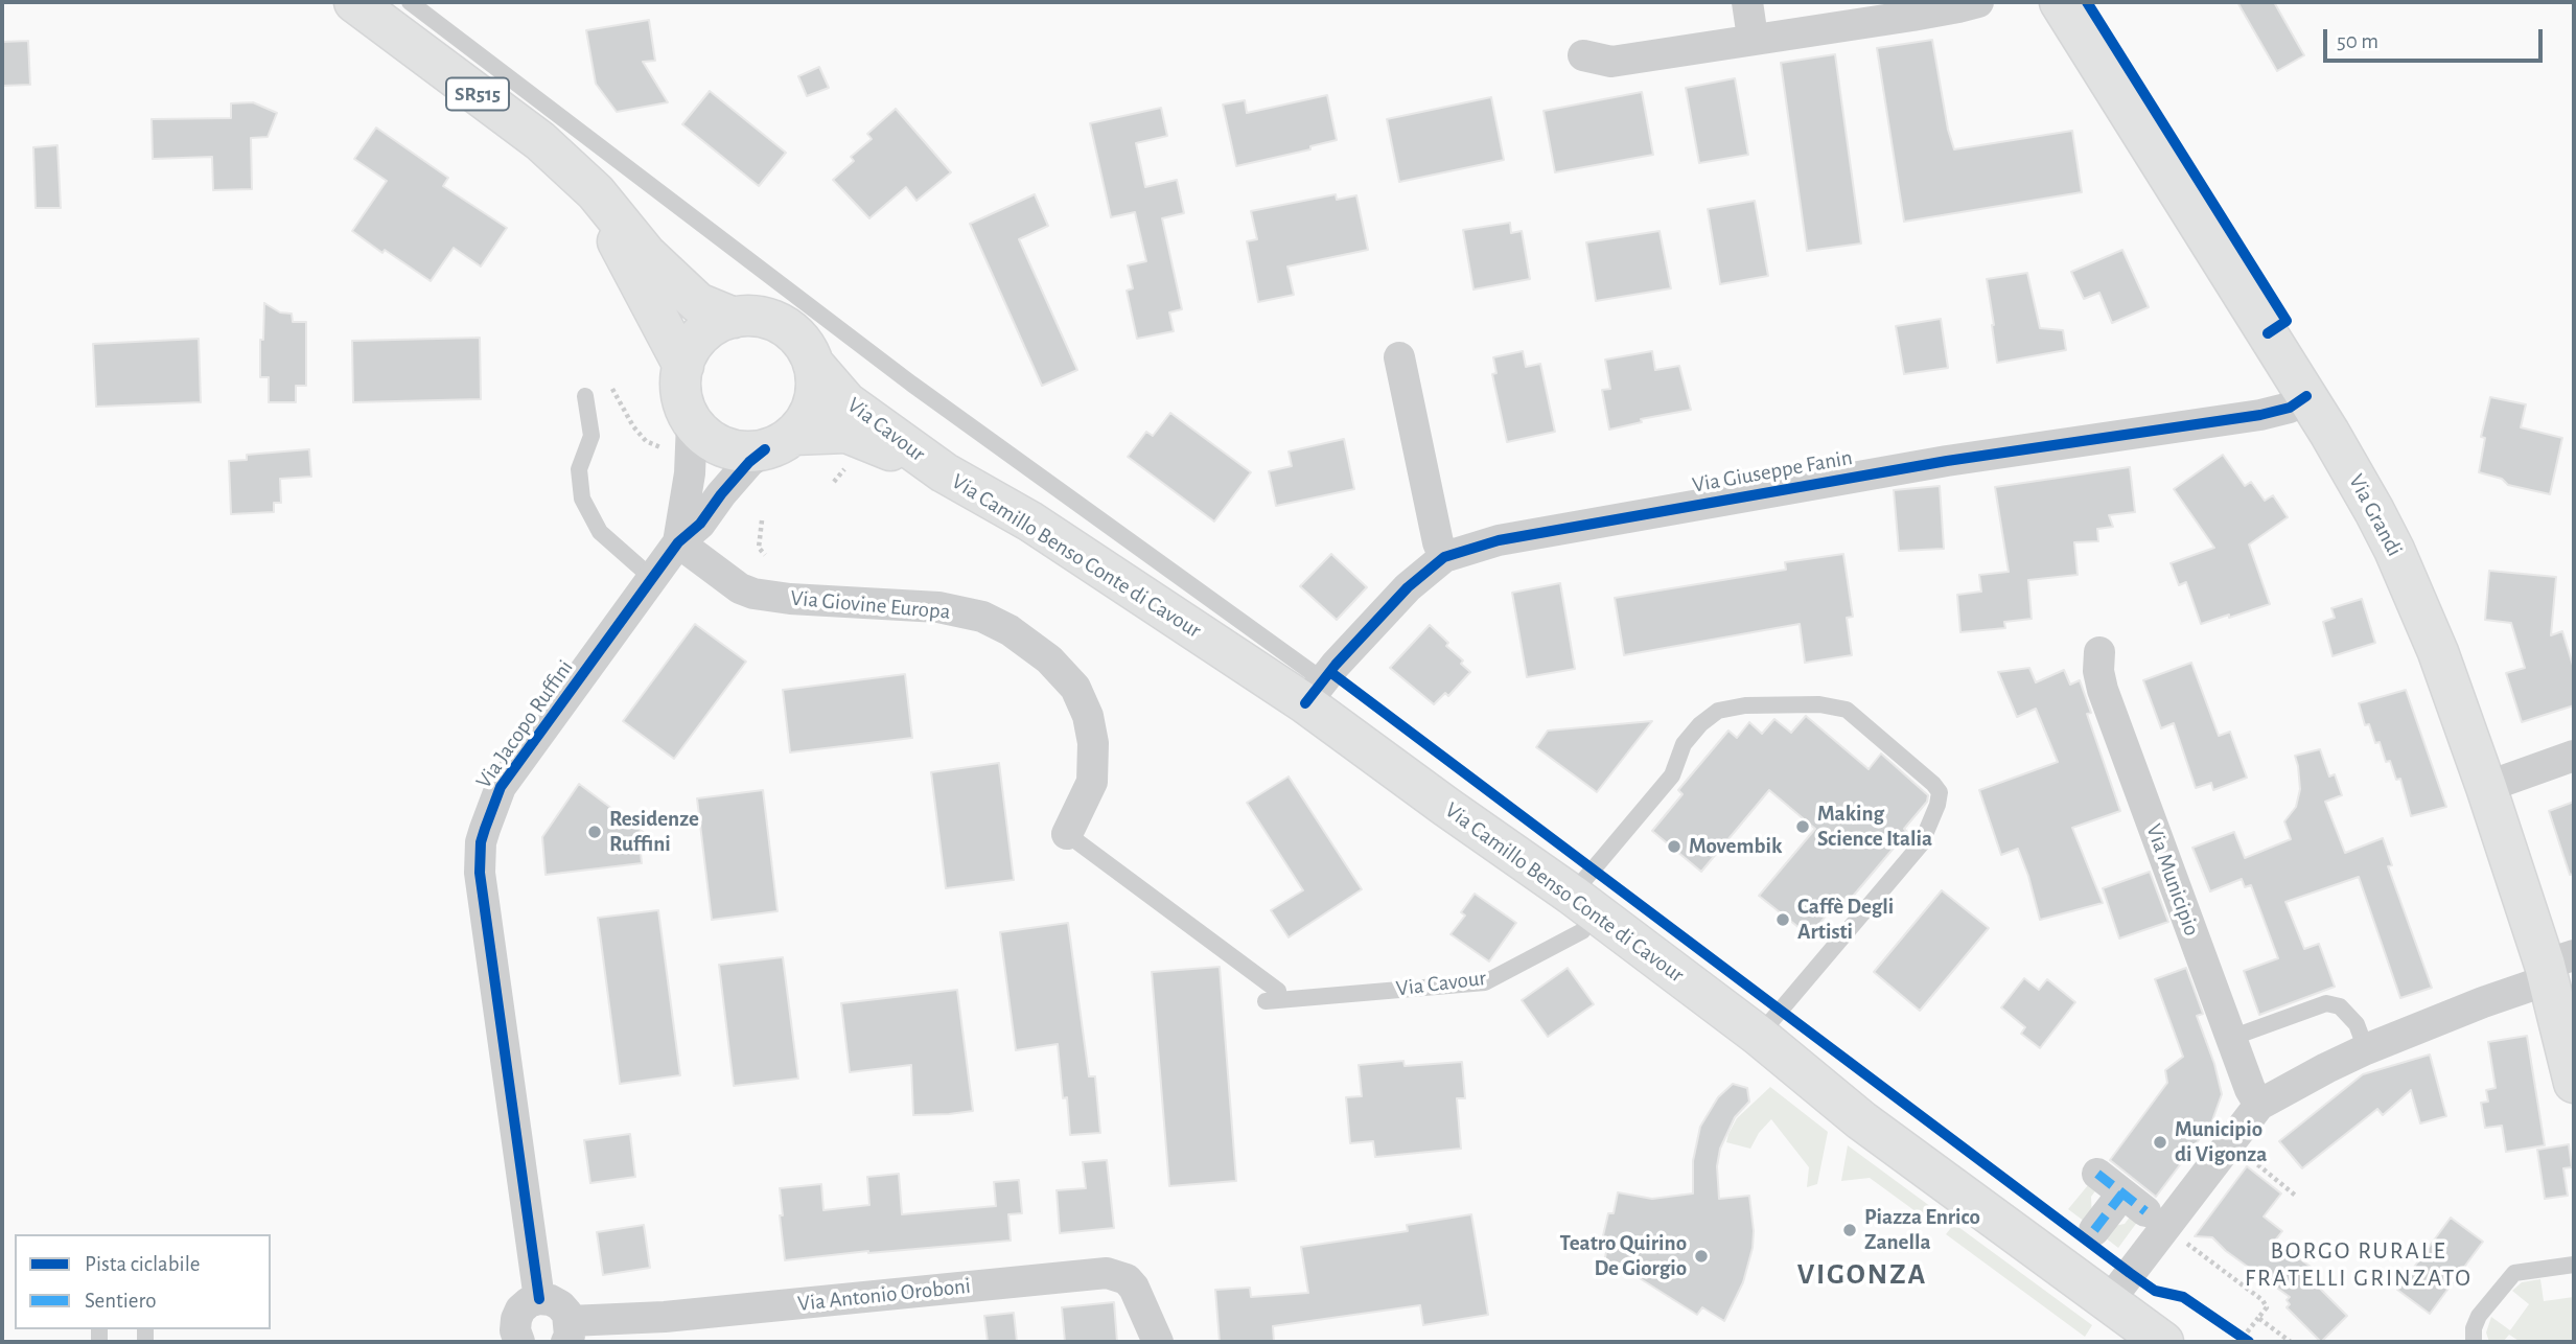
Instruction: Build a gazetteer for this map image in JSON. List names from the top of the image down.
{
  "streets": {
    "main road": [
      "SR515",
      "Via Cavour",
      "Via Grandi",
      "Via Camillo Benso Conte di Cavour"
    ],
    "street": [
      "Via Giuseppe Fanin",
      "Via Giovine Europa",
      "Via Jacopo Ruffini",
      "Via Municipio",
      "Via Antonio Oroboni"
    ]
  },
  "crossings": [
    ["SR515", "Via Cavour"],
    ["SR515", "Via Jacopo Ruffini"],
    ["Via Cavour", "Via Camillo Benso Conte di Cavour"],
    ["Via Cavour", "Via Giovine Europa"],
    ["Via Cavour", "Via Jacopo Ruffini"],
    ["Via Giuseppe Fanin", "Via Grandi"],
    ["Via Giuseppe Fanin", "Via Camillo Benso Conte di Cavour"],
    ["Via Giovine Europa", "Via Jacopo Ruffini"]
  ],
  "districts": ["BORGO RURALE FRATELLI GRINZATO", "VIGONZA"],
  "places": [
    "Making Science Italia",
    "Residenze Ruffini",
    "Movembik",
    "Caffè Degli Artisti",
    "Municipio di Vigonza",
    "Piazza Enrico Zanella",
    "Teatro Quirino De Giorgio"
  ],
  "legend": ["Pista ciclabile", "Sentiero"],
  "scale_bar": "50 m"
}
